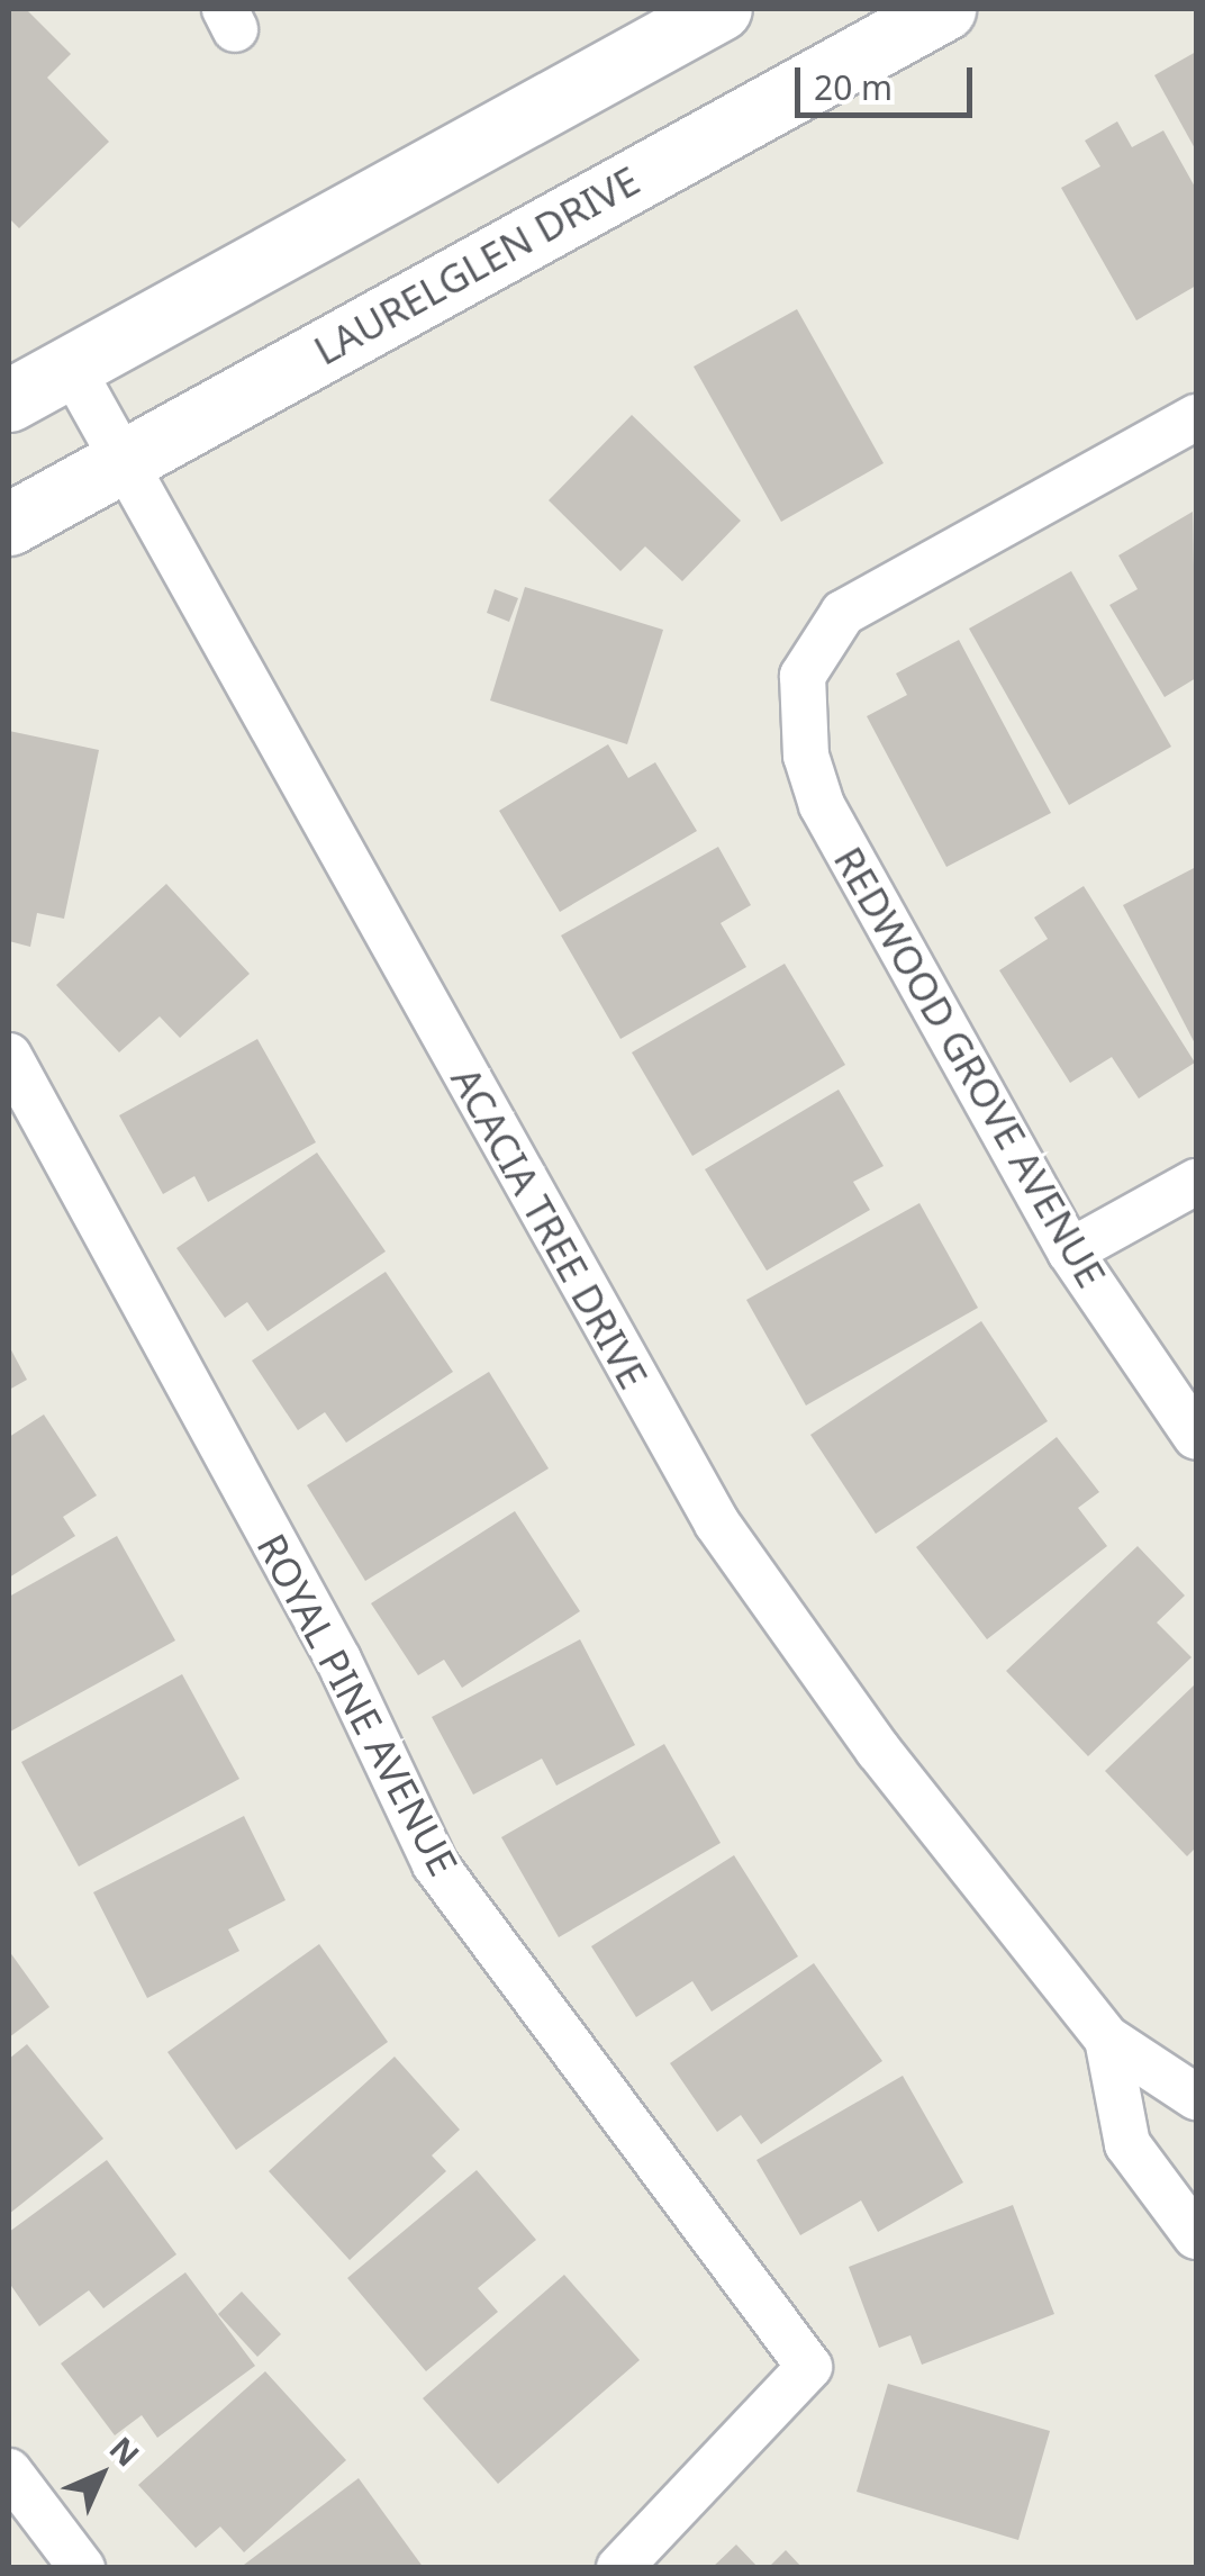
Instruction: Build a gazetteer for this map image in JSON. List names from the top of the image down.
{
  "streets": {
    "street": [
      "LAURELGLEN DRIVE",
      "REDWOOD GROVE AVENUE",
      "ACACIA TREE DRIVE",
      "ROYAL PINE AVENUE"
    ]
  },
  "crossings": [
    ["LAURELGLEN DRIVE", "ACACIA TREE DRIVE"]
  ],
  "scale_bar": "20 m",
  "north": "top right"
}
